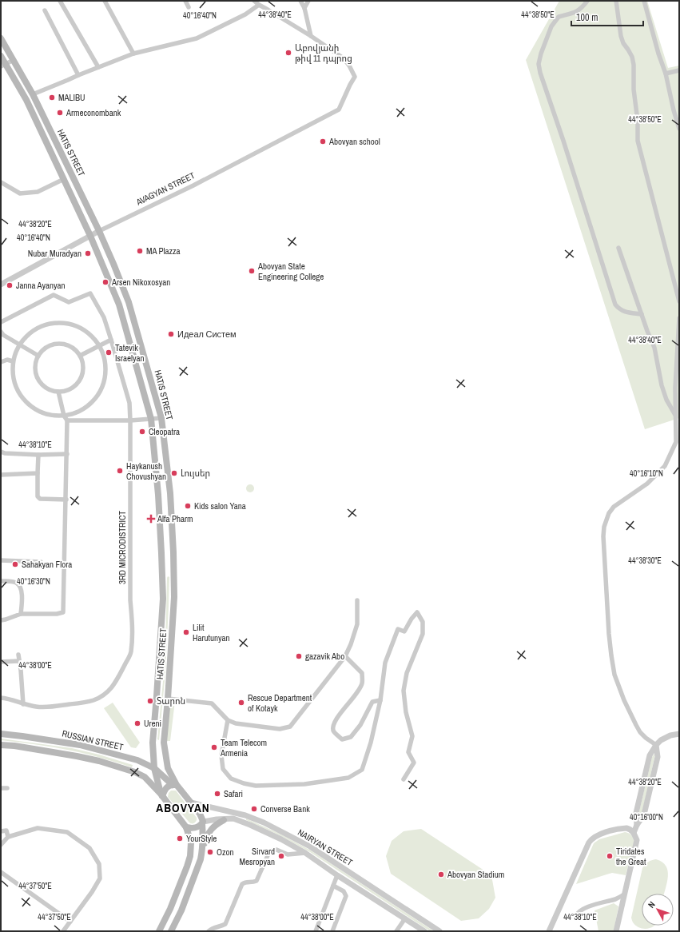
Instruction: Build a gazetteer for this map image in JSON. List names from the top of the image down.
{
  "streets": {
    "main road": ["HATIS STREET", "RUSSIAN STREET"],
    "street": ["AVAGYAN STREET", "3RD MICRODISTRICT", "NAIRYAN STREET"]
  },
  "crossings": [
    ["HATIS STREET", "AVAGYAN STREET"],
    ["HATIS STREET", "RUSSIAN STREET"]
  ],
  "districts": ["ABOVYAN"],
  "places": {
    "other": [
      "Աբովյանի թիվ 11 դպրոց",
      "MALIBU",
      "Armeconombank",
      "Abovyan school",
      "MA Plazza",
      "Nubar Muradyan",
      "Abovyan State Engineering College",
      "Arsen Nikoxosyan",
      "Janna Ayanyan",
      "Идеал Систем",
      "Tatevik Israelyan",
      "Cleopatra",
      "Haykanush Chovushyan",
      "Լույսեր",
      "Kids salon Yana",
      "Sahakyan Flora",
      "Lilit Harutunyan",
      "gazavik Abo",
      "Տարոն",
      "Rescue Department of Kotayk",
      "Ureni",
      "Team Telecom Armenia",
      "Safari",
      "Converse Bank",
      "YourStyle",
      "Ozon",
      "Sirvard Mesropyan",
      "Tiridates the Great",
      "Abovyan Stadium"
    ],
    "health": ["Alfa Pharm"]
  },
  "scale_bar": "100 m",
  "north": "top left",
  "coordinates": [
    "44°38'50\"E",
    "44°38'40\"E",
    "40°16'40\"N",
    "44°38'20\"E",
    "44°38'10\"E",
    "40°16'10\"N",
    "44°38'30\"E",
    "40°16'30\"N",
    "44°38'00\"E",
    "40°16'00\"N",
    "44°37'50\"E"
  ]
}
